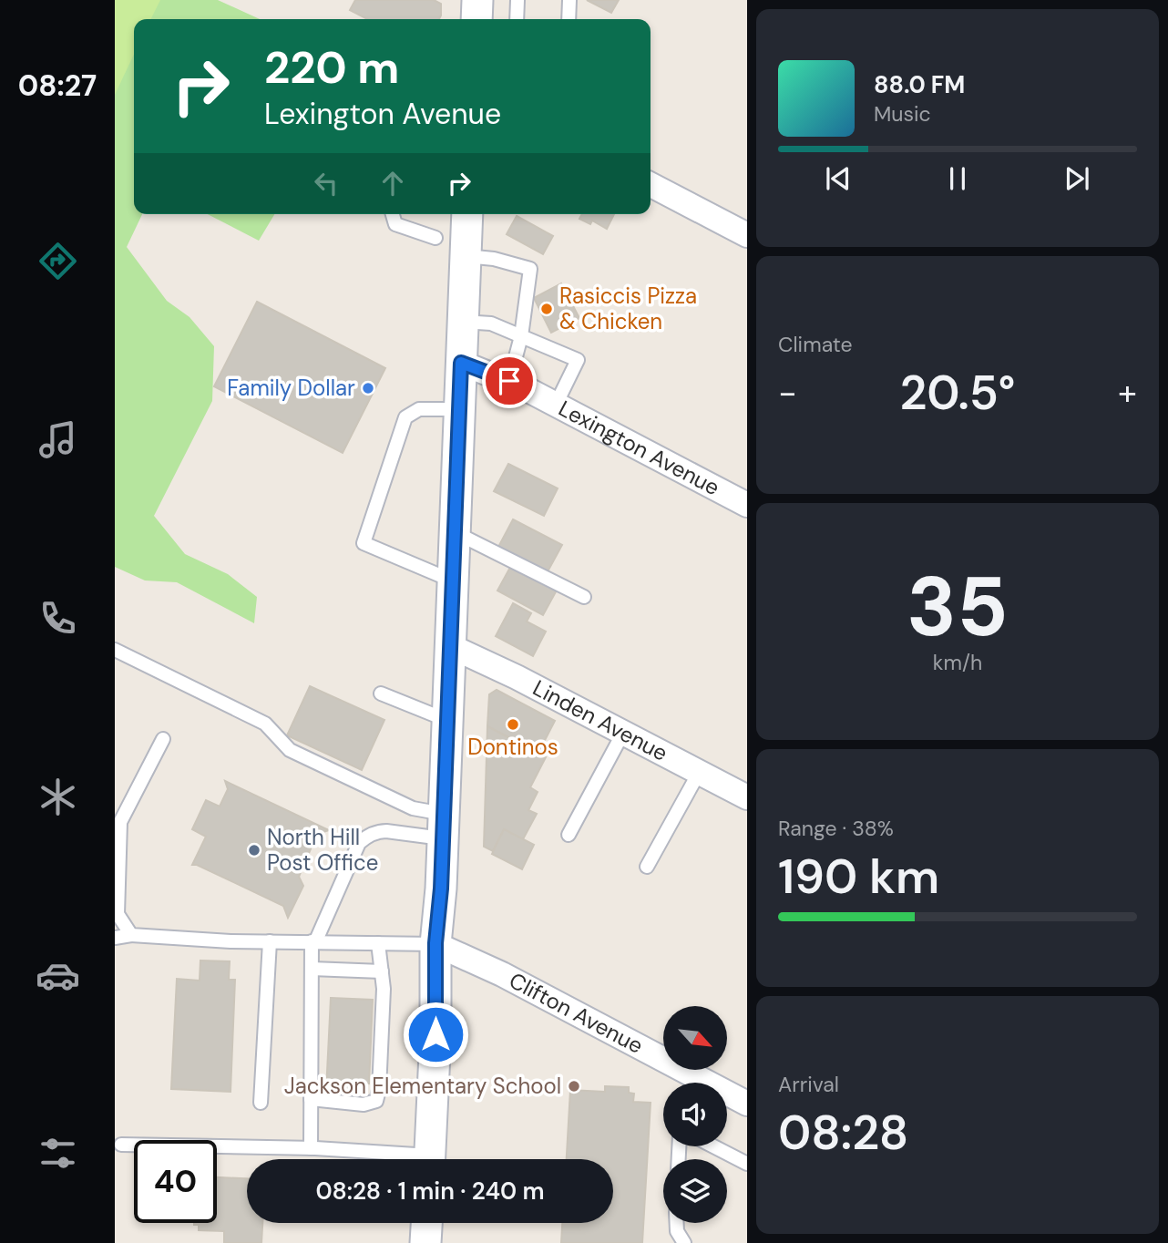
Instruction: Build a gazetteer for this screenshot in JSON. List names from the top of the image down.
{
  "streets": {
    "street": ["Lexington Avenue", "Linden Avenue", "Clifton Avenue"]
  },
  "places": [
    "Rasiccis Pizza & Chicken",
    "Family Dollar",
    "Dontinos",
    "North Hill Post Office",
    "Jackson Elementary School"
  ],
  "north": "bottom right",
  "page": {
    "tabs": "08:27",
    "turn": ["220 m", "Lexington Avenue"],
    "song": ["88.0 FM", "Music"],
    "tile": [
      "Climate",
      ["35", "km/h"],
      ["Range · 38%", "190 km"],
      ["Arrival", "08:28"]
    ],
    "heat": ["−", "20.5°", "+"],
    "limit": "40",
    "trip": "08:28 · 1 min · 240 m"
  }
}
